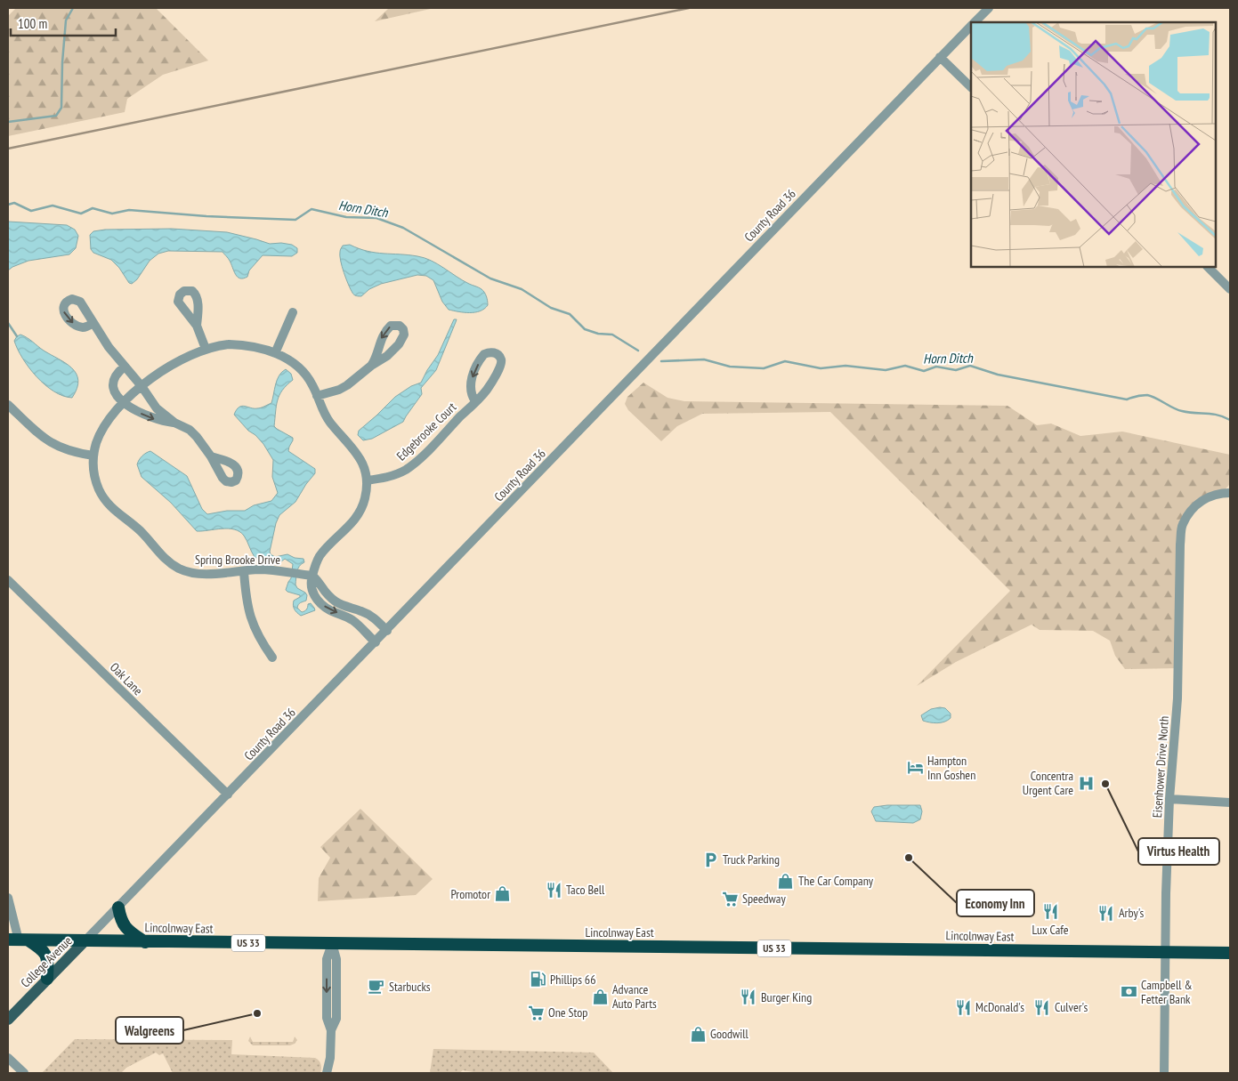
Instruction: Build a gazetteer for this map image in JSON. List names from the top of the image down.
{
  "streets": {
    "highway": ["Lincolnway East", "US 33"],
    "main road": ["College Avenue"],
    "street": [
      "County Road 36",
      "Edgebrooke Court",
      "Spring Brooke Drive",
      "Oak Lane",
      "Eisenhower Drive North"
    ]
  },
  "crossings": [
    ["County Road 36", "Oak Lane"],
    ["County Road 36", "Lincolnway East"],
    ["County Road 36", "College Avenue"],
    ["Edgebrooke Court", "Spring Brooke Drive"],
    ["Eisenhower Drive North", "Lincolnway East"],
    ["Lincolnway East", "College Avenue"]
  ],
  "water": ["Horn Ditch"],
  "places": {
    "hotel": ["Hampton Inn Goshen"],
    "hospital": ["Concentra Urgent Care"],
    "other": ["Virtus Health", "Economy Inn", "Walgreens"],
    "parking": ["Truck Parking"],
    "shop": [
      "The Car Company",
      "Promotor",
      "Advance Auto Parts",
      "Goodwill"
    ],
    "restaurant": [
      "Taco Bell",
      "Lux Cafe",
      "Arby's",
      "Burger King",
      "McDonald's",
      "Culver's"
    ],
    "supermarket": ["Speedway", "One Stop"],
    "fuel station": ["Phillips 66"],
    "cafe": ["Starbucks"],
    "bank": ["Campbell & Fetter Bank"]
  },
  "scale_bar": "100 m"
}
